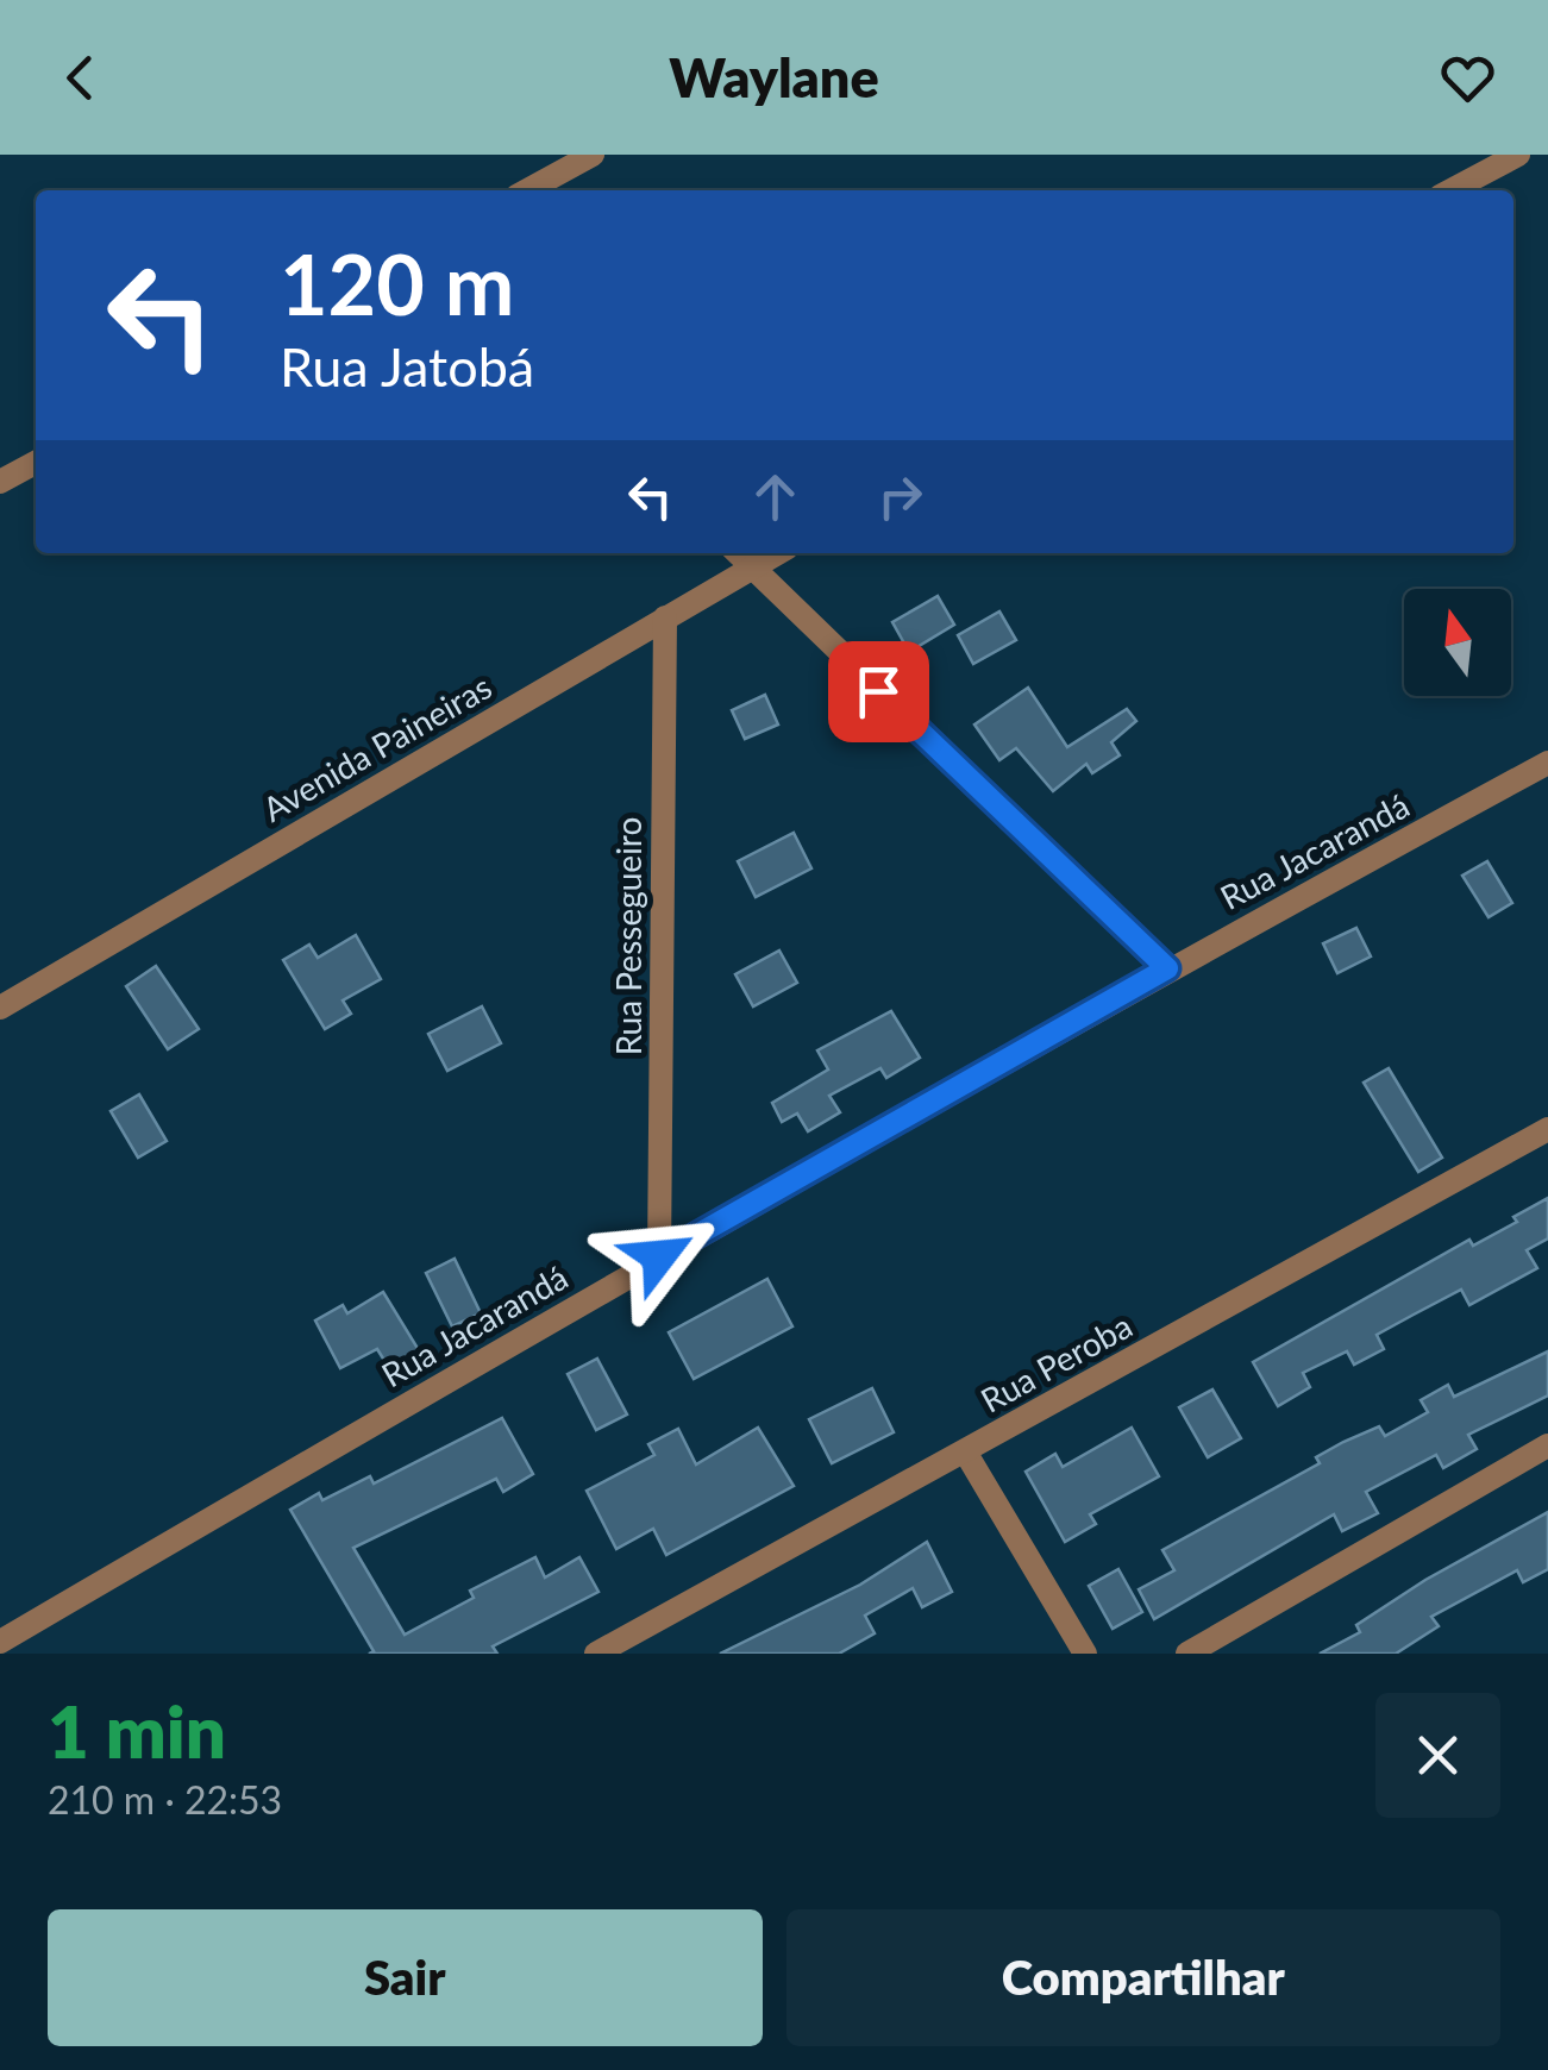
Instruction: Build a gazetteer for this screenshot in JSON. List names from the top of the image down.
{
  "streets": {
    "street": [
      "Avenida Paineiras",
      "Rua Jacarandá",
      "Rua Pessegueiro",
      "Rua Peroba"
    ]
  },
  "crossings": [
    ["Avenida Paineiras", "Rua Pessegueiro"],
    ["Rua Jacarandá", "Rua Pessegueiro"]
  ],
  "north": "top",
  "page": {
    "header": "Waylane",
    "turn": ["120 m", "Rua Jatobá"],
    "heading": ["1 min", "210 m · 22:53"],
    "buttons": ["Sair", "Compartilhar"]
  }
}
